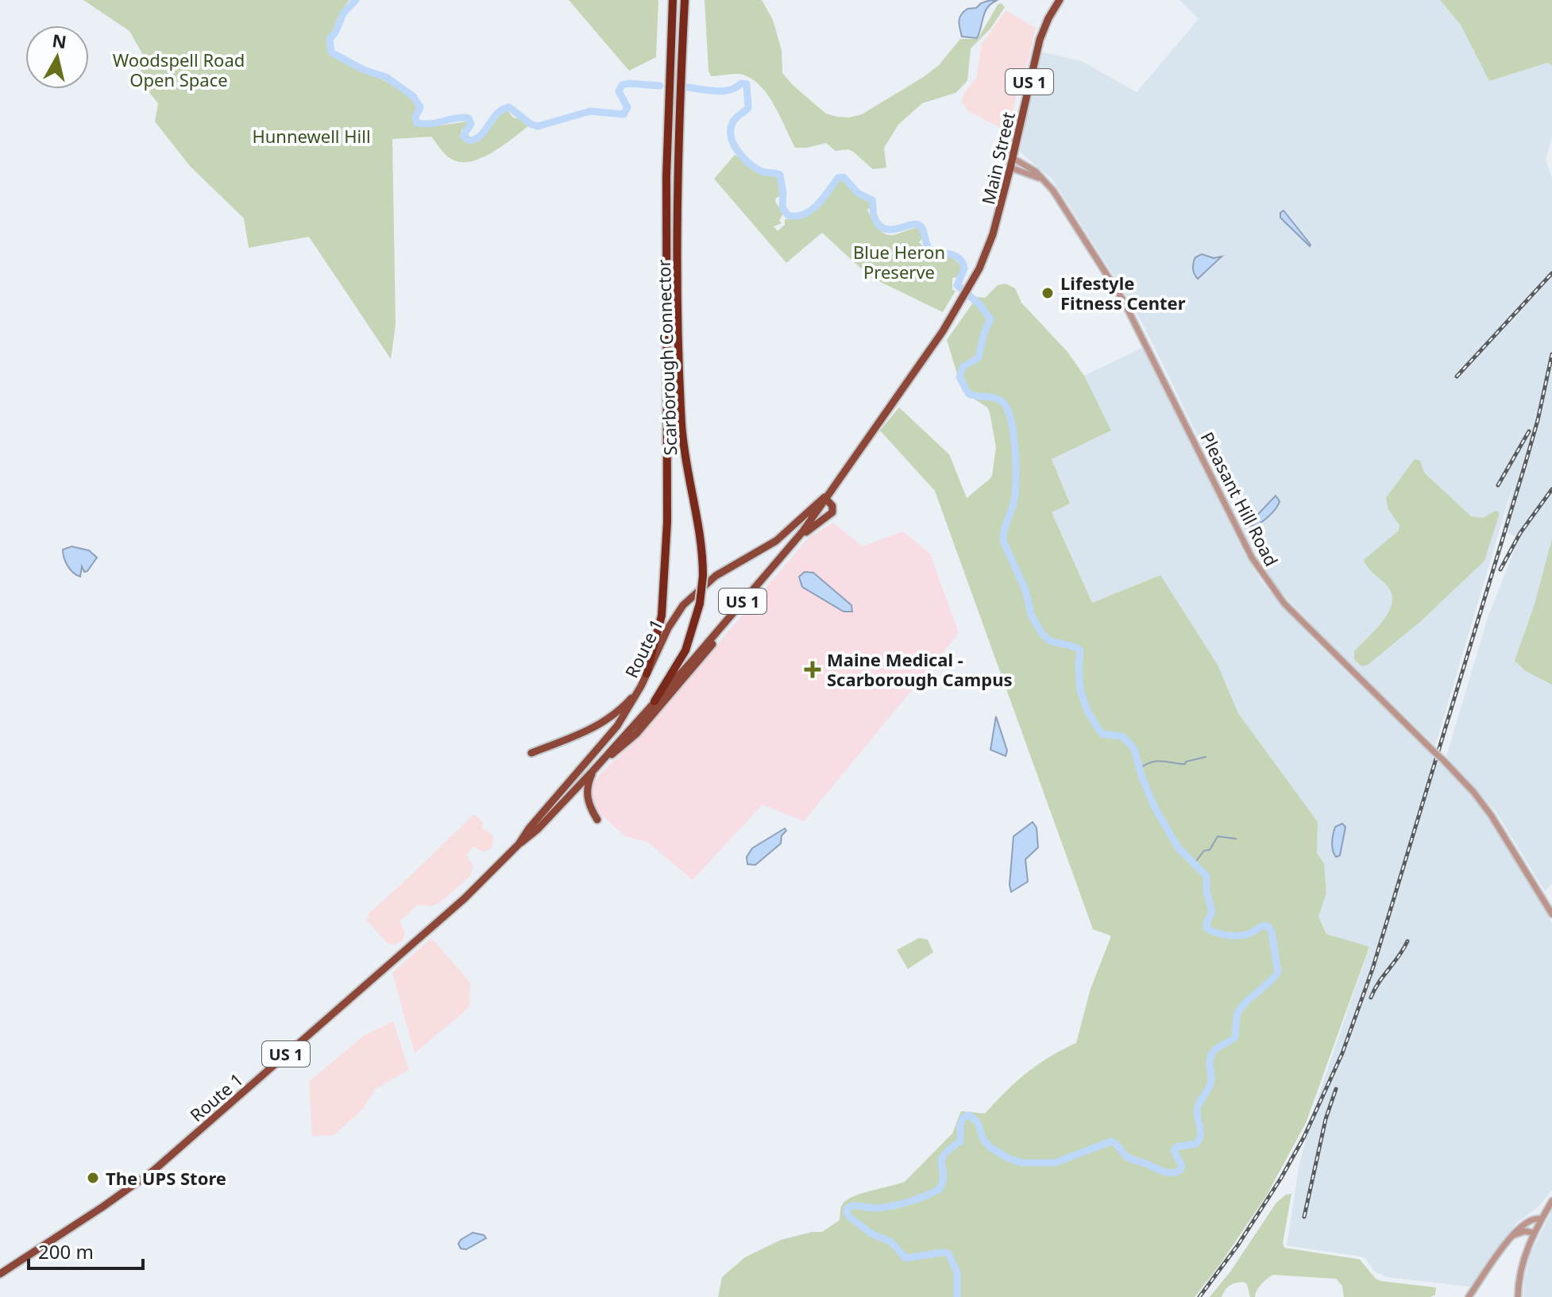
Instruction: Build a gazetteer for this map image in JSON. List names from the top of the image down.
{
  "streets": {
    "highway": ["Scarborough Connector"],
    "main road": ["US 1", "Main Street", "Route 1"],
    "street": ["Pleasant Hill Road"]
  },
  "crossings": [
    ["Main Street", "Pleasant Hill Road"],
    ["Main Street", "Route 1"],
    ["Scarborough Connector", "Route 1"]
  ],
  "parks": ["Woodspell Road Open Space", "Hunnewell Hill", "Blue Heron Preserve"],
  "places": {
    "other": ["Lifestyle Fitness Center", "The UPS Store"],
    "health": ["Maine Medical - Scarborough Campus"]
  },
  "scale_bar": "200 m",
  "north": "top"
}
